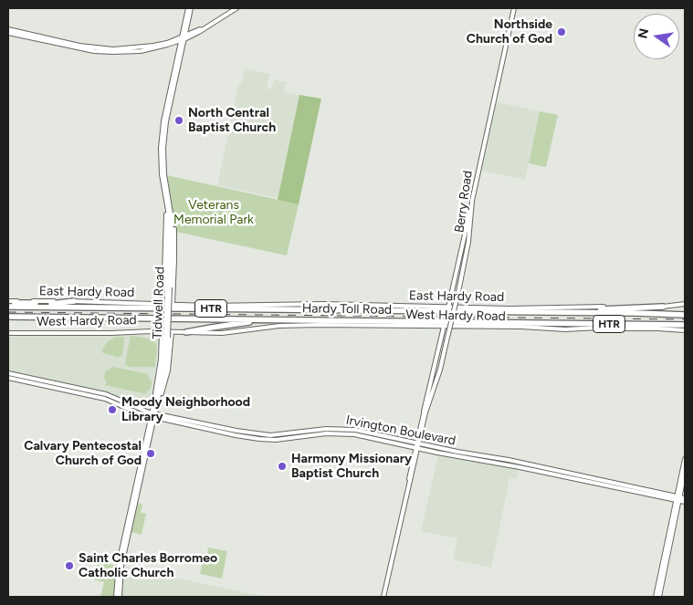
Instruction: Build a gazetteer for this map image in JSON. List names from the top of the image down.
{
  "streets": {
    "highway": ["HTR", "Hardy Toll Road"],
    "main road": [
      "Berry Road",
      "East Hardy Road",
      "Tidwell Road",
      "West Hardy Road",
      "Irvington Boulevard"
    ]
  },
  "crossings": [
    ["Berry Road", "Irvington Boulevard"],
    ["Tidwell Road", "Irvington Boulevard"]
  ],
  "parks": ["Veterans Memorial Park"],
  "places": [
    "Northside Church of God",
    "North Central Baptist Church",
    "Moody Neighborhood Library",
    "Calvary Pentecostal Church of God",
    "Harmony Missionary Baptist Church",
    "Saint Charles Borromeo Catholic Church"
  ],
  "north": "left"
}
